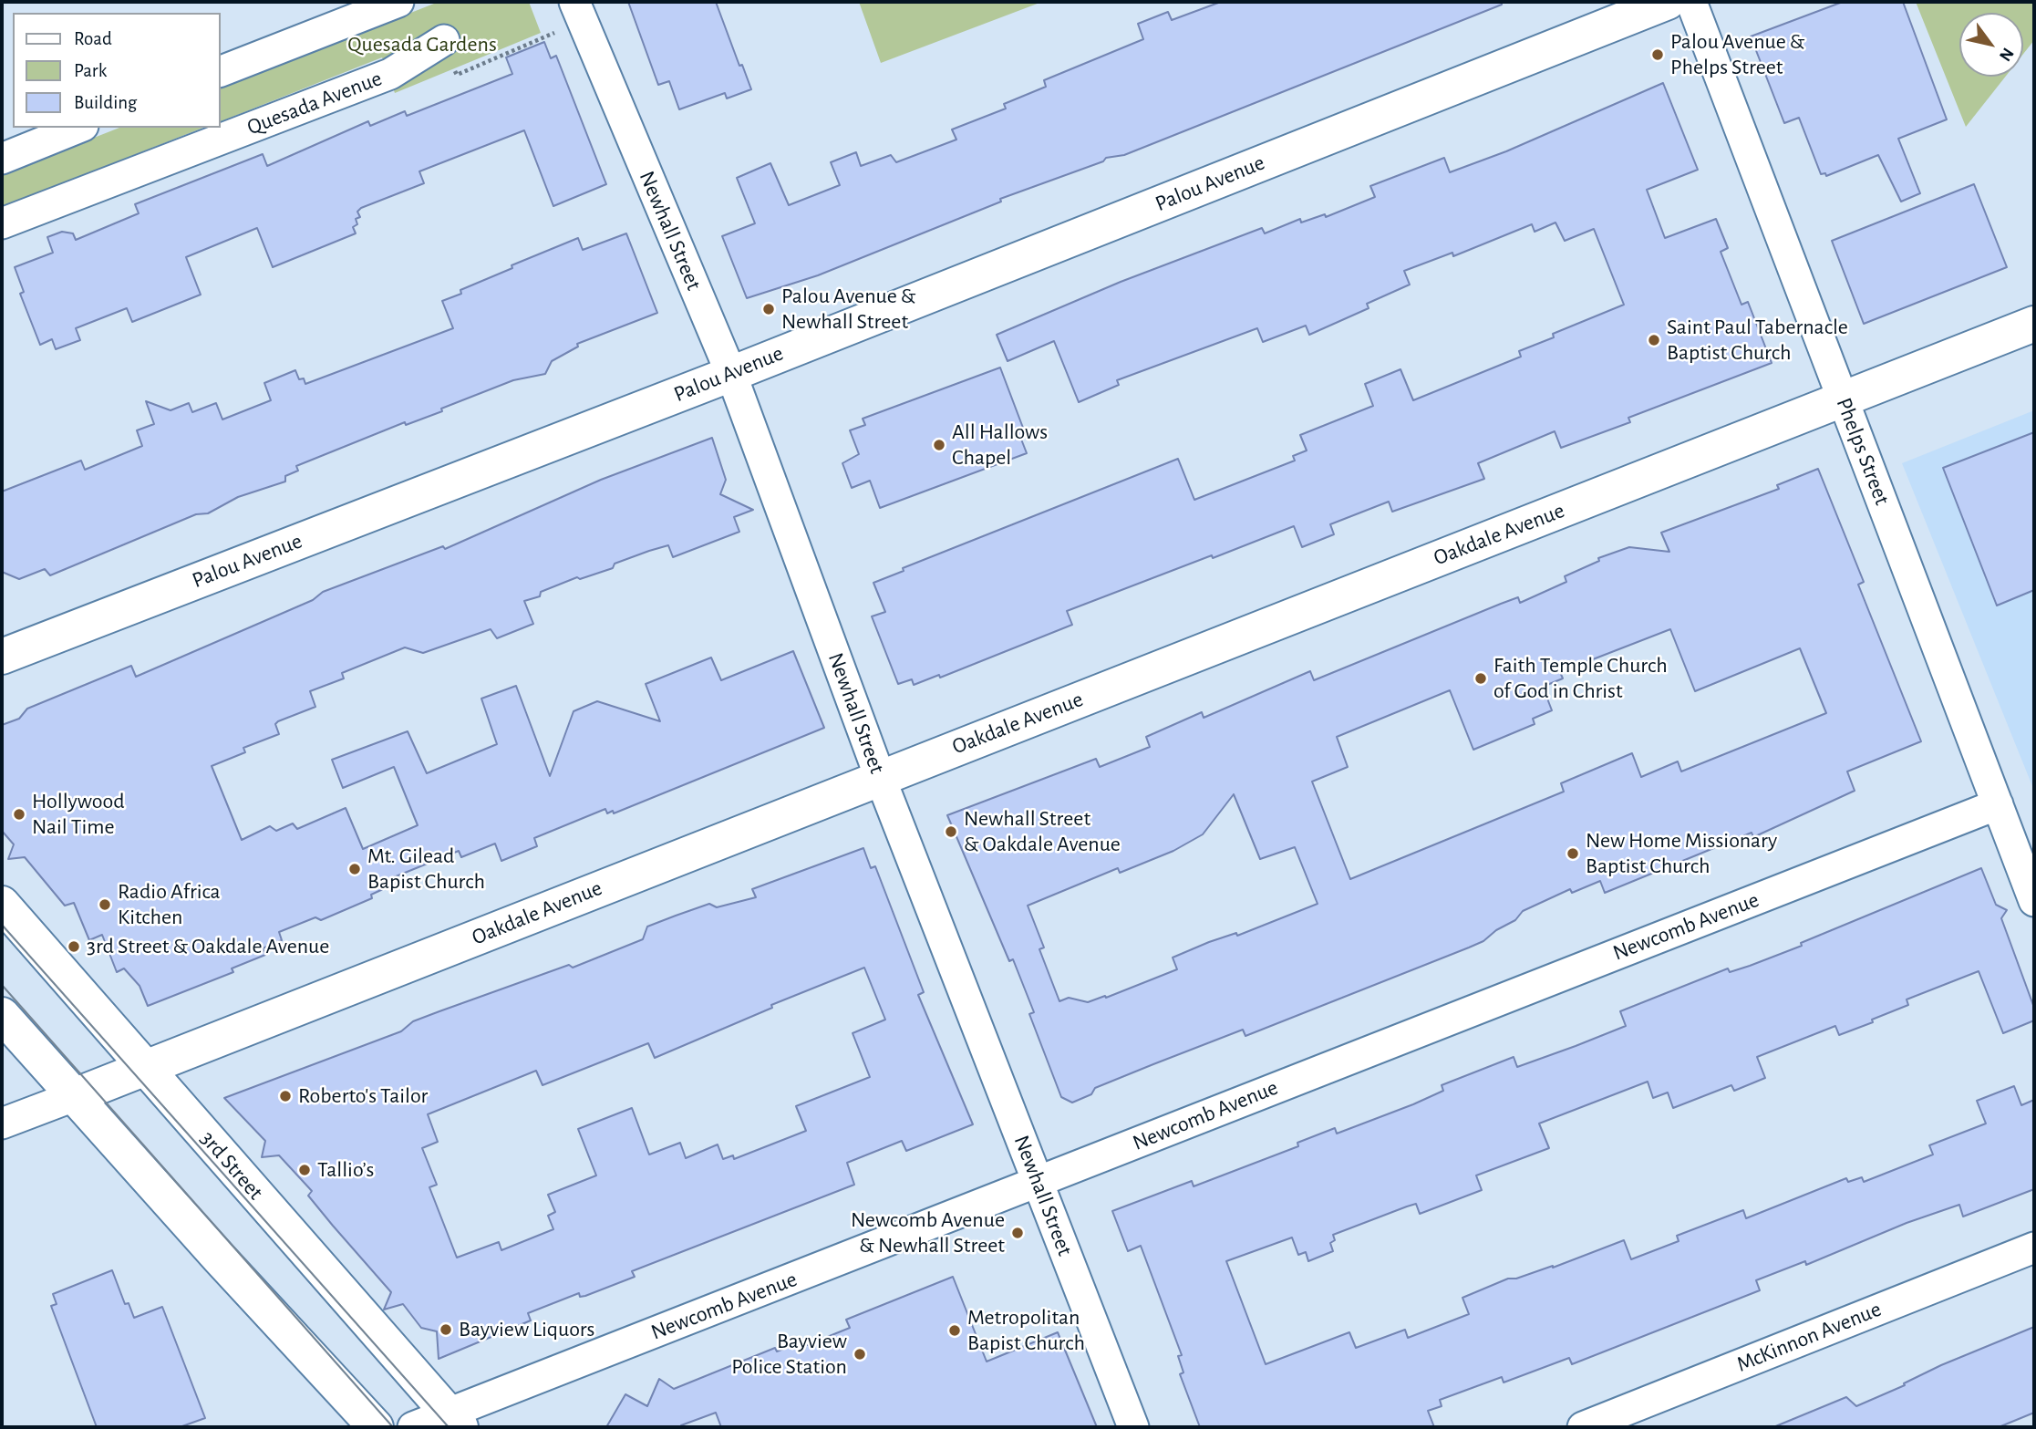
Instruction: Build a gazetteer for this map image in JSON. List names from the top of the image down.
{
  "streets": {
    "main road": ["Palou Avenue", "Oakdale Avenue", "3rd Street"],
    "street": [
      "Quesada Avenue",
      "Newhall Street",
      "Phelps Street",
      "Newcomb Avenue",
      "McKinnon Avenue"
    ]
  },
  "crossings": [
    ["Palou Avenue", "Newhall Street"],
    ["Newhall Street", "Oakdale Avenue"],
    ["Newhall Street", "Newcomb Avenue"],
    ["Phelps Street", "Oakdale Avenue"],
    ["Phelps Street", "Newcomb Avenue"],
    ["Oakdale Avenue", "3rd Street"],
    ["Newcomb Avenue", "3rd Street"]
  ],
  "parks": ["Quesada Gardens"],
  "places": [
    "Palou Avenue & Phelps Street",
    "Palou Avenue & Newhall Street",
    "Saint Paul Tabernacle Baptist Church",
    "All Hallows Chapel",
    "Faith Temple Church of God in Christ",
    "Hollywood Nail Time",
    "Newhall Street & Oakdale Avenue",
    "New Home Missionary Baptist Church",
    "Mt. Gilead Bapist Church",
    "Radio Africa Kitchen",
    "3rd Street & Oakdale Avenue",
    "Roberto's Tailor",
    "Tallio’s",
    "Newcomb Avenue & Newhall Street",
    "Bayview Liquors",
    "Metropolitan Bapist Church",
    "Bayview Police Station"
  ],
  "legend": ["Road", "Park", "Building"],
  "north": "bottom right"
}
